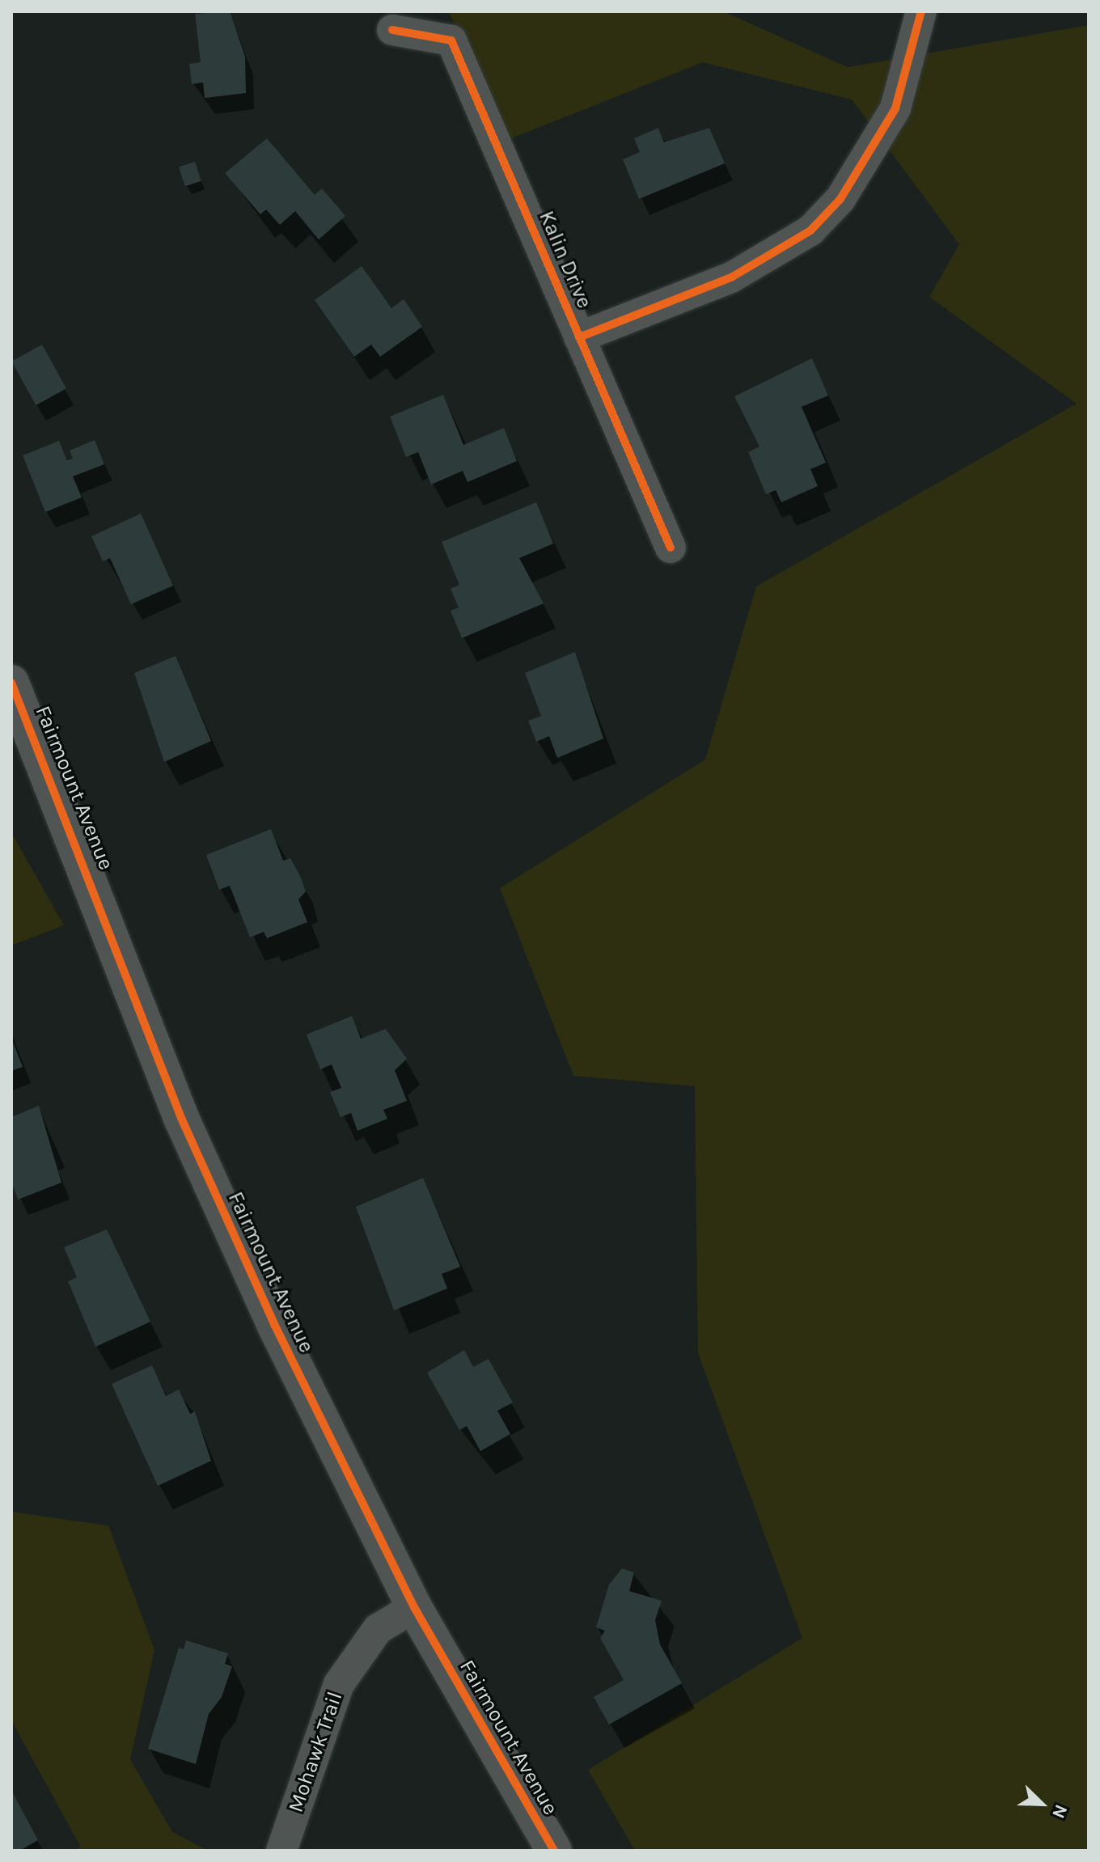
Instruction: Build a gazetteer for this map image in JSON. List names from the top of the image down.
{
  "streets": {
    "main road": ["Fairmount Avenue"],
    "street": ["Kalin Drive", "Mohawk Trail"]
  },
  "crossings": [
    ["Fairmount Avenue", "Mohawk Trail"]
  ],
  "north": "bottom right"
}
